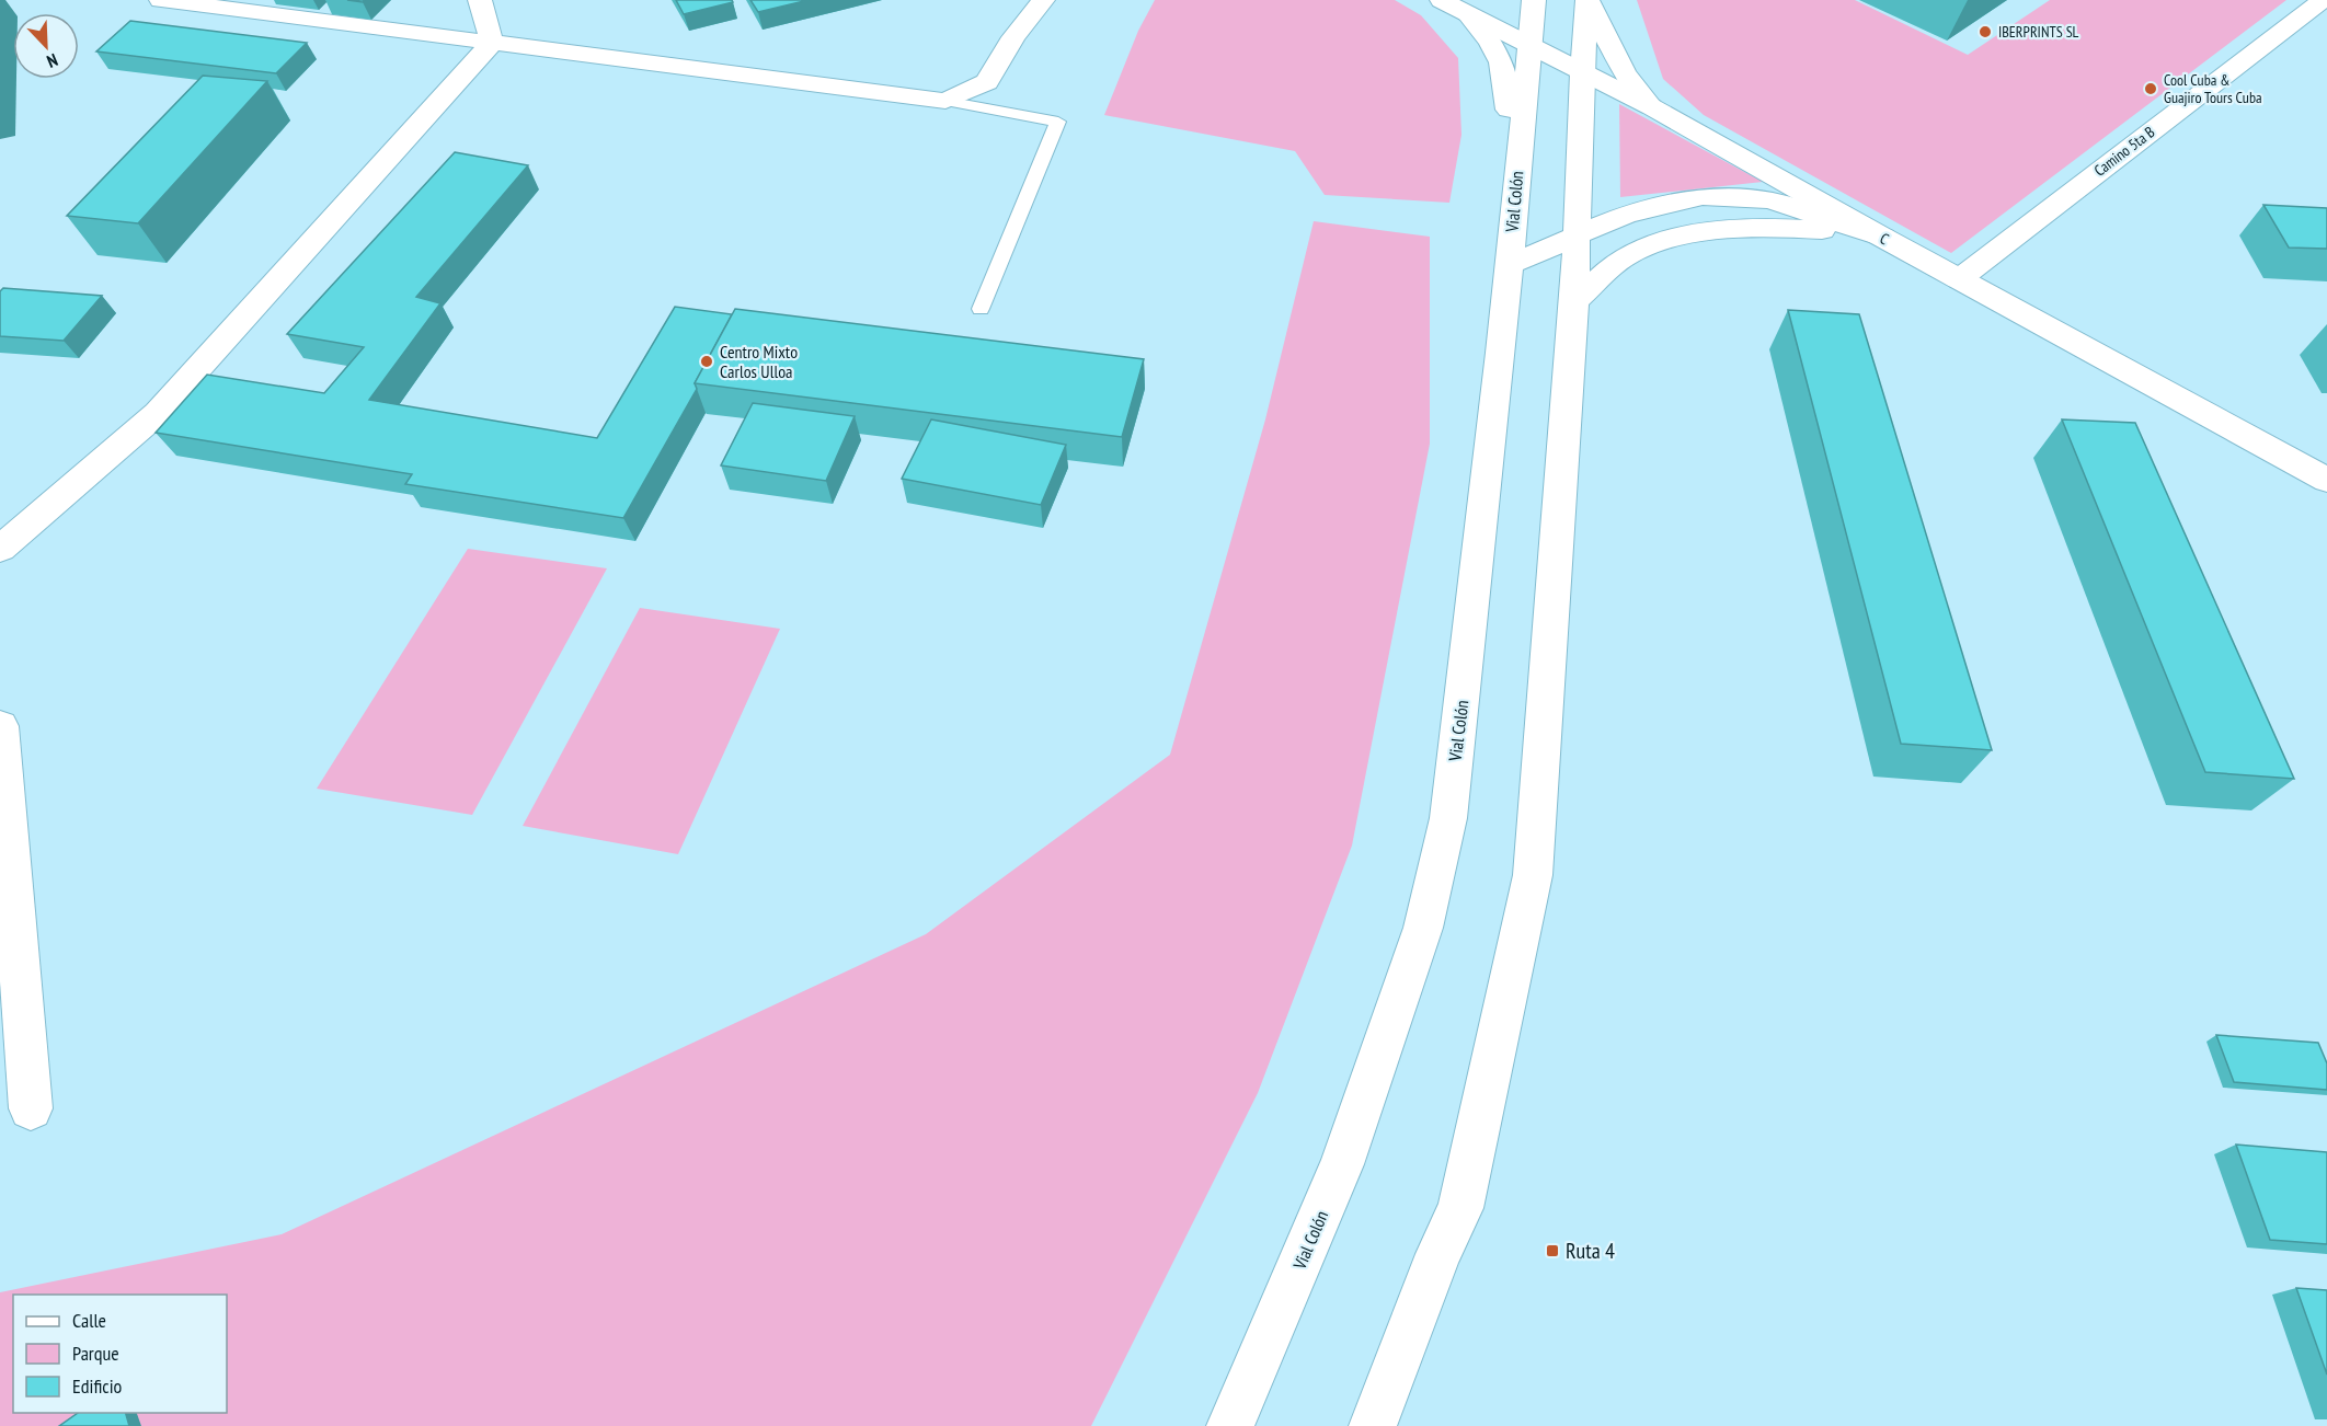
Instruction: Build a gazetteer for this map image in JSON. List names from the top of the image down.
{
  "streets": {
    "main road": ["Camino 5ta B", "Vial Colón", "C"]
  },
  "crossings": [
    ["Camino 5ta B", "C"],
    ["Vial Colón", "C"]
  ],
  "places": {
    "other": ["IBERPRINTS SL", "Cool Cuba & Guajiro Tours Cuba", "Centro Mixto Carlos Ulloa"],
    "transit": ["Ruta 4"]
  },
  "legend": ["Calle", "Parque", "Edificio"],
  "north": "bottom right"
}
